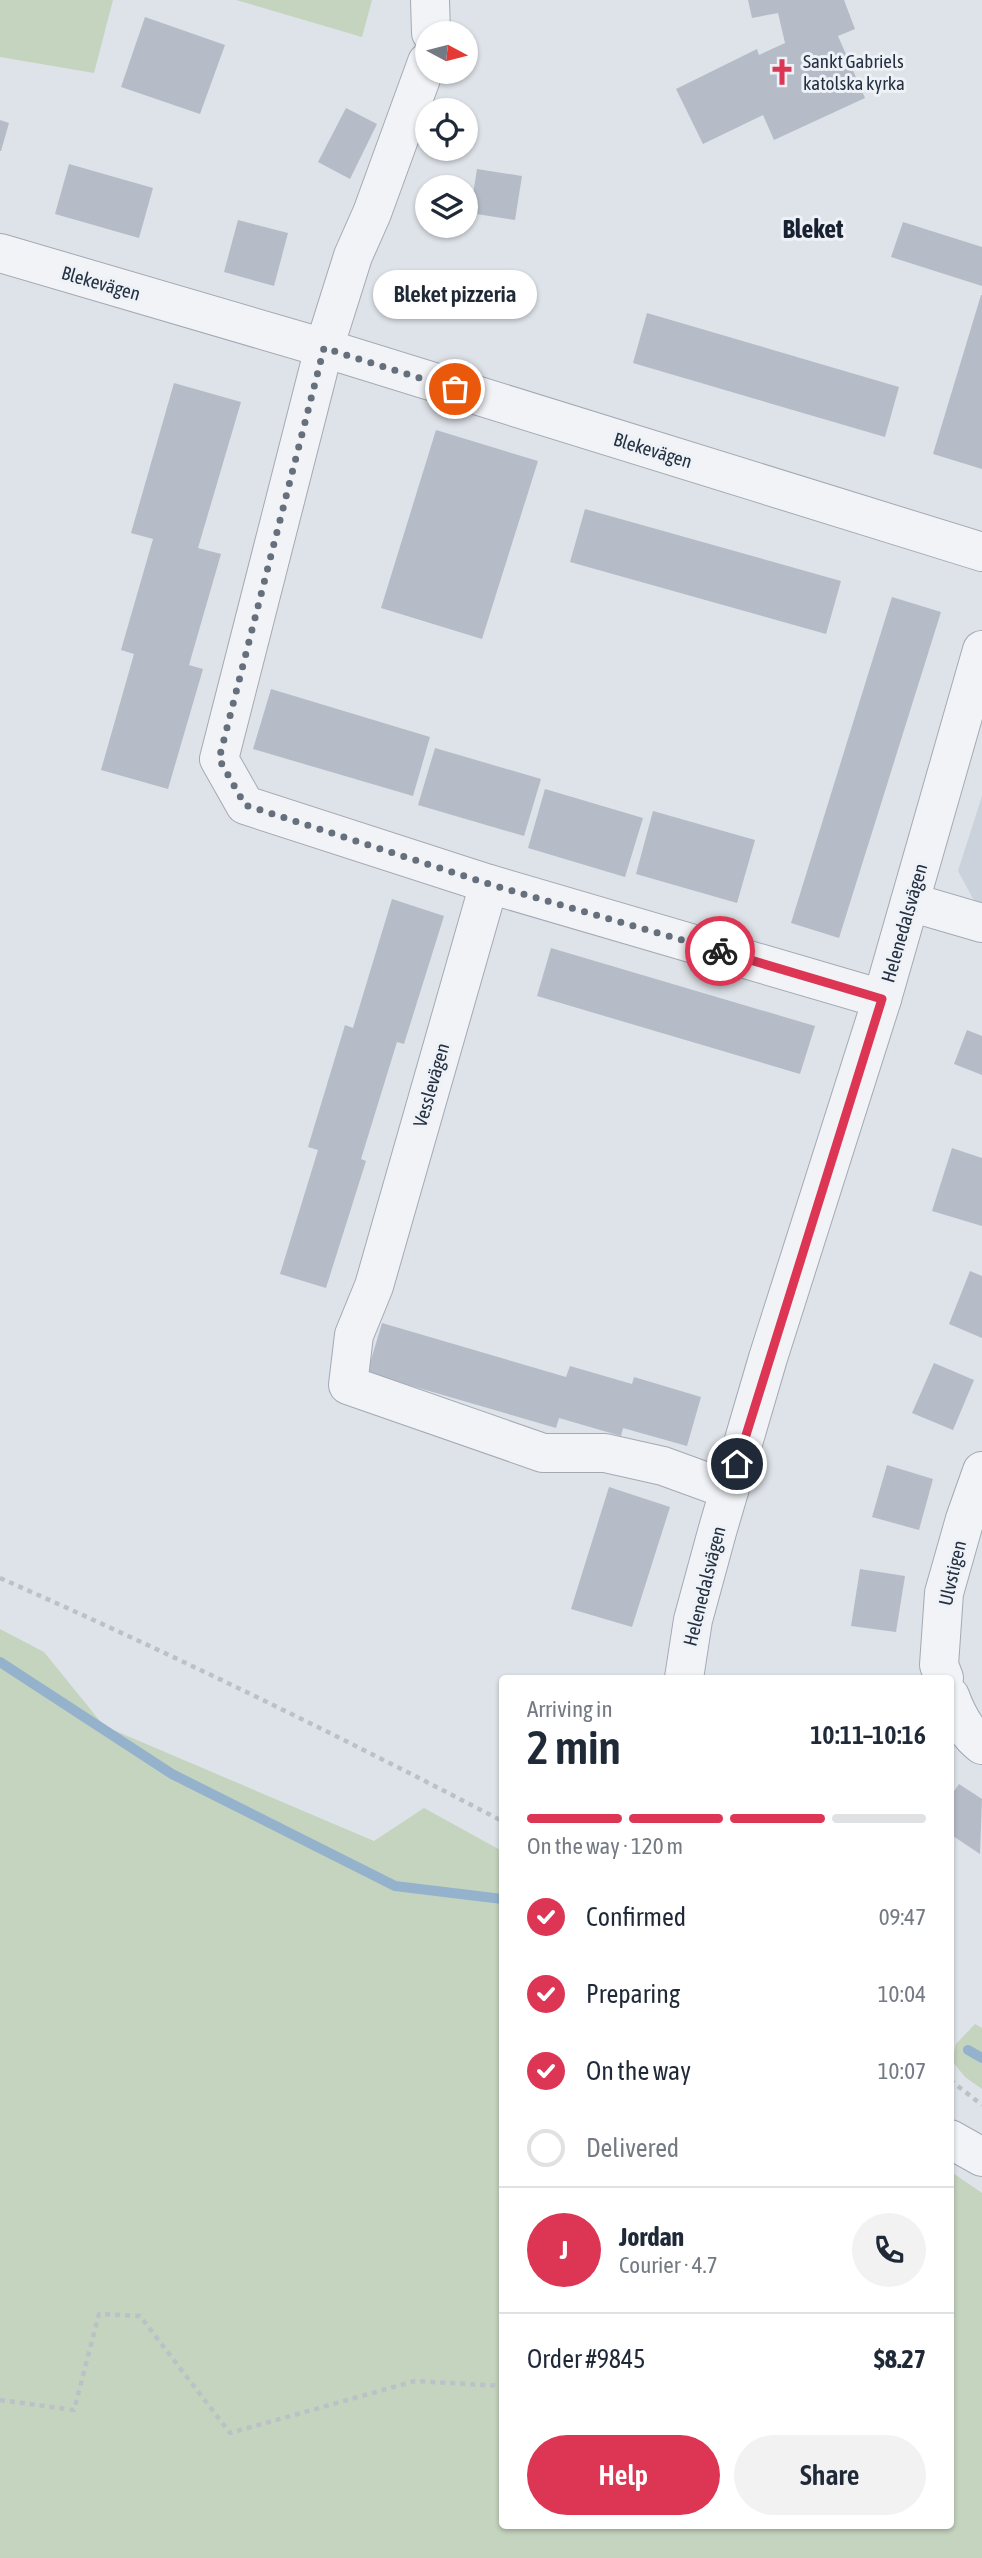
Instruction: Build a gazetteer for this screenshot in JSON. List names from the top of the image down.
{
  "streets": {
    "street": [
      "Blekevägen",
      "Helenedalsvägen",
      "Vesslevägen",
      "Ulvstigen"
    ]
  },
  "crossings": [
    ["Helenedalsvägen", "Vesslevägen"]
  ],
  "districts": ["Bleket"],
  "places": {
    "church": ["Sankt Gabriels katolska kyrka"],
    "other": ["Bleket pizzeria"]
  },
  "north": "right",
  "page": {
    "bubble": "Bleket pizzeria",
    "heading": ["2 min", "Arriving in", "10:11–10:16"],
    "panel": [
      "Jordan",
      "Courier · 4.7",
      "Order #9845",
      "$8.27"
    ],
    "bar": "On the way · 120 m",
    "list": [
      ["Confirmed", "09:47"],
      ["Preparing", "10:04"],
      ["On the way", "10:07"],
      "Delivered"
    ],
    "round": "J",
    "buttons": ["Help", "Share"]
  }
}
